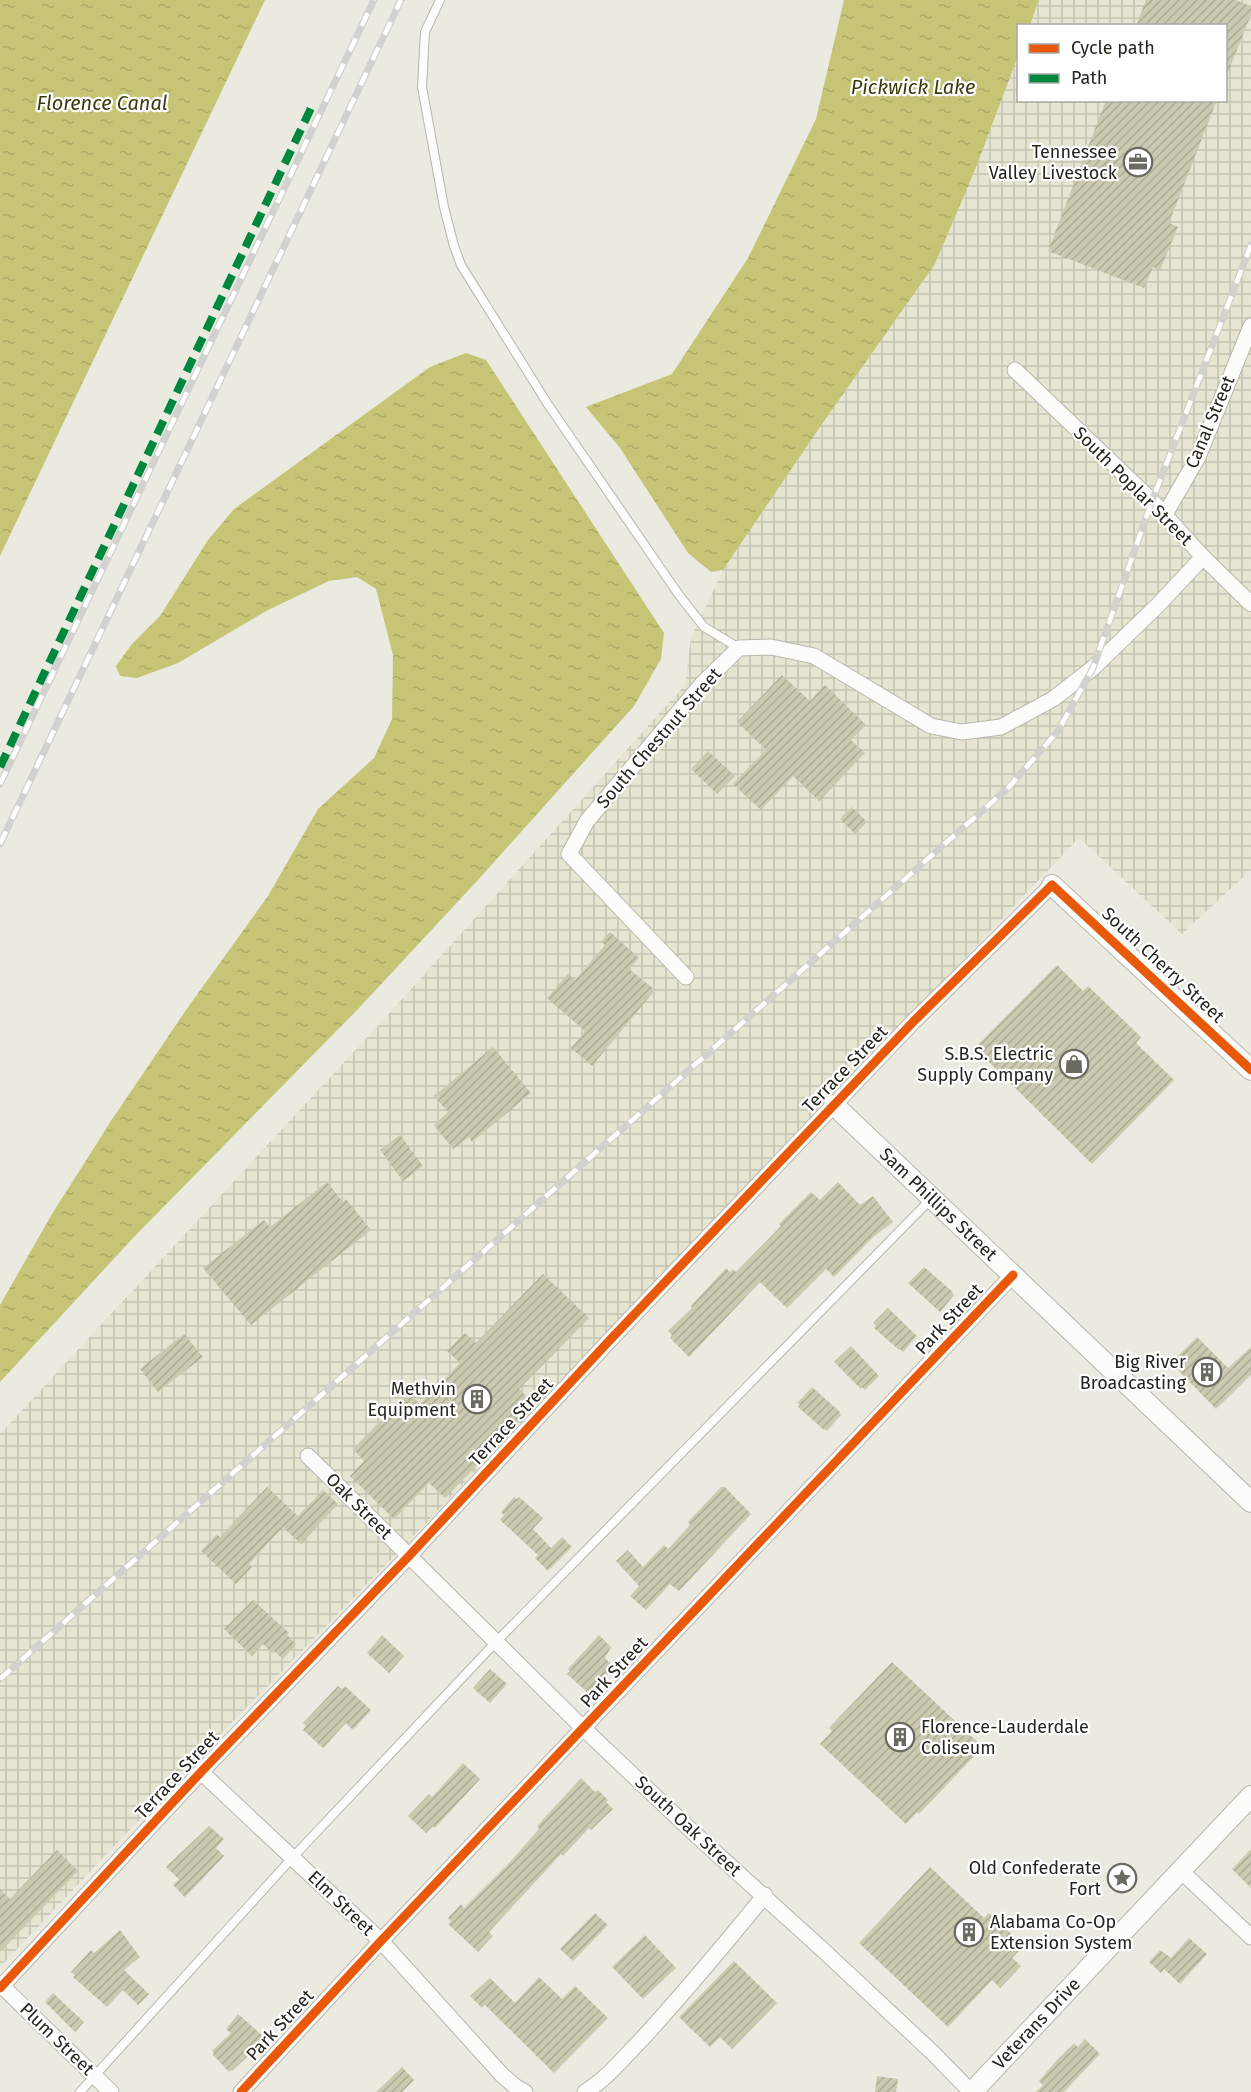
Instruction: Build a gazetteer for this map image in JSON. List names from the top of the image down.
{
  "streets": {
    "street": [
      "Canal Street",
      "South Poplar Street",
      "South Chestnut Street",
      "South Cherry Street",
      "Terrace Street",
      "Sam Phillips Street",
      "Park Street",
      "Oak Street",
      "South Oak Street",
      "Elm Street",
      "Veterans Drive",
      "Plum Street"
    ]
  },
  "crossings": [
    ["Canal Street", "South Poplar Street"],
    ["South Cherry Street", "Terrace Street"],
    ["Terrace Street", "Sam Phillips Street"],
    ["Terrace Street", "Oak Street"],
    ["Terrace Street", "South Oak Street"],
    ["Terrace Street", "Elm Street"],
    ["Terrace Street", "Plum Street"],
    ["Sam Phillips Street", "Park Street"],
    ["Park Street", "South Oak Street"],
    ["Park Street", "Elm Street"],
    ["Oak Street", "South Oak Street"],
    ["South Oak Street", "Veterans Drive"]
  ],
  "water": ["Pickwick Lake", "Florence Canal"],
  "places": {
    "office": ["Tennessee Valley Livestock"],
    "shop": ["S.B.S. Electric Supply Company"],
    "building": [
      "Big River Broadcasting",
      "Methvin Equipment",
      "Florence-Lauderdale Coliseum",
      "Alabama Co-Op Extension System"
    ],
    "place": ["Old Confederate Fort"]
  },
  "legend": ["Cycle path", "Path"]
}
